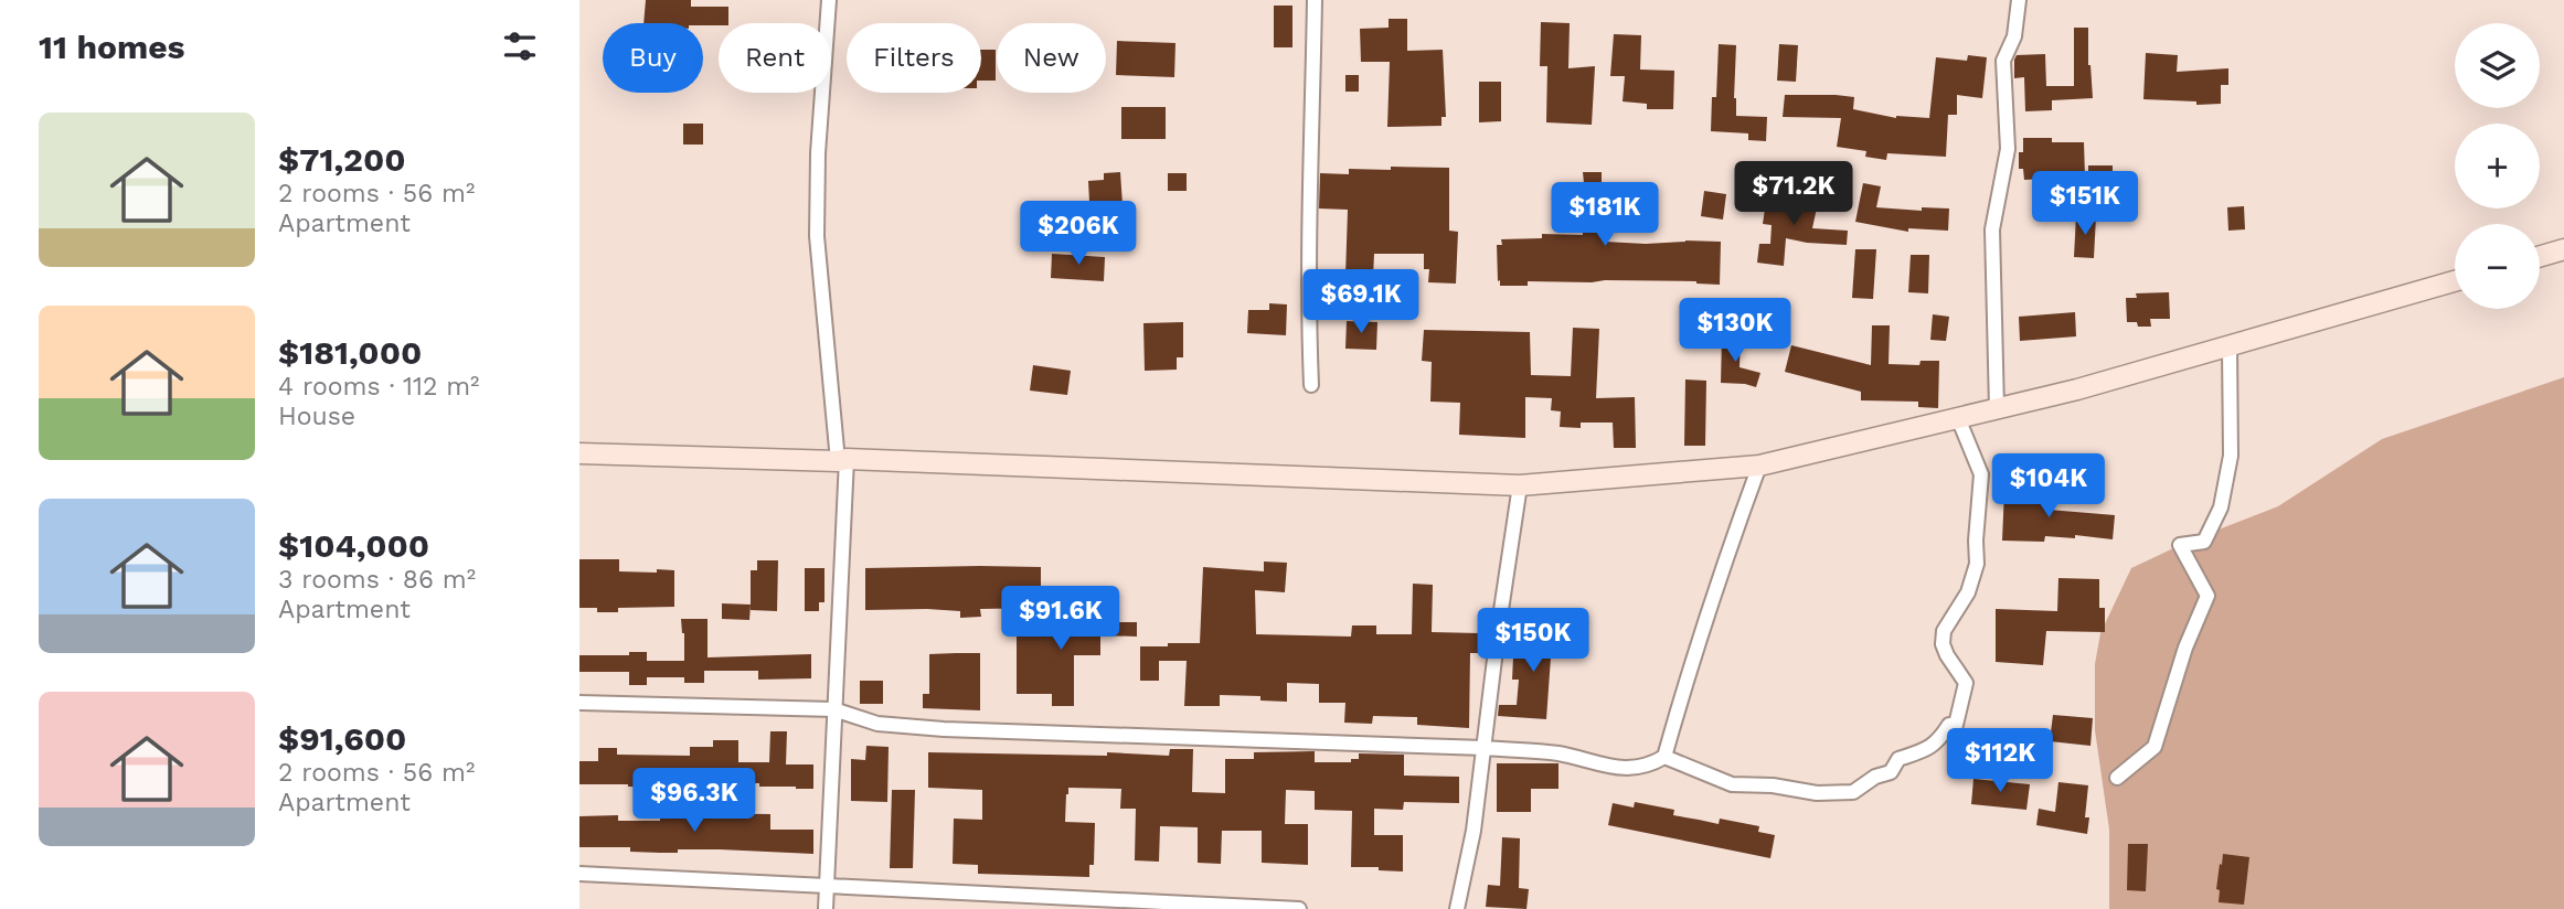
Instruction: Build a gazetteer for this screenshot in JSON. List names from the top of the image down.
{
  "page": {
    "heading": "11 homes",
    "map_buttons": ["+", "−"],
    "chip": [
      "Buy",
      "Rent",
      "Filters",
      "New"
    ],
    "list": [
      {
        "name": "$71,200",
        "note": "2 rooms · 56 m² · Apartment"
      },
      {
        "name": "$181,000",
        "note": "4 rooms · 112 m² · House"
      },
      {
        "name": "$104,000",
        "note": "3 rooms · 86 m² · Apartment"
      },
      {
        "name": "$91,600",
        "note": "2 rooms · 56 m² · Apartment"
      }
    ],
    "price": [
      "$71.2K",
      "$151K",
      "$181K",
      "$206K",
      "$69.1K",
      "$130K",
      "$104K",
      "$91.6K",
      "$150K",
      "$112K",
      "$96.3K"
    ]
  }
}
